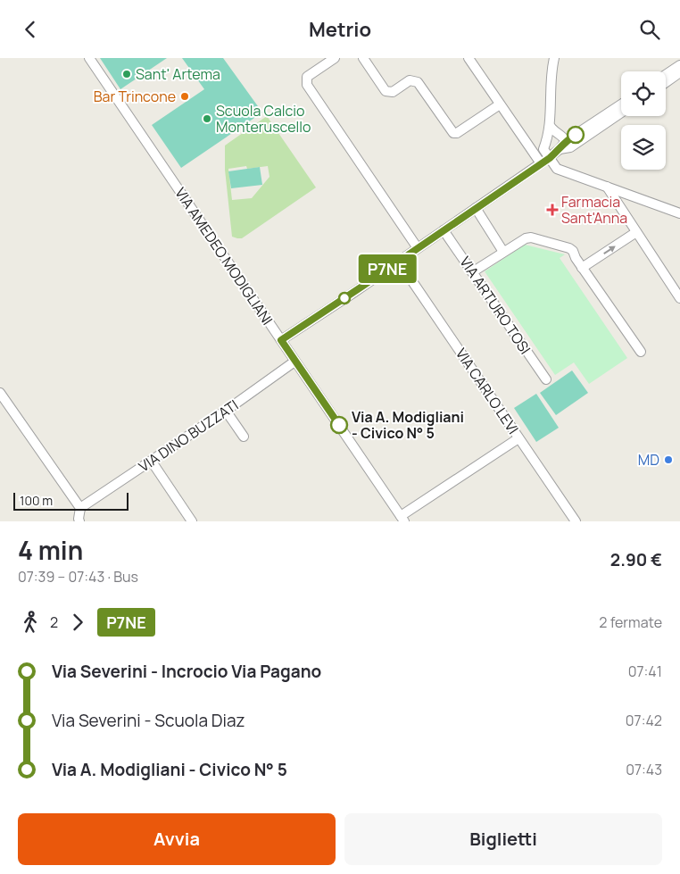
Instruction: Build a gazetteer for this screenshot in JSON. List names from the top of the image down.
{
  "streets": {
    "street": [
      "VIA AMEDEO MODIGLIANI",
      "VIA ARTURO TOSI",
      "VIA CARLO LEVI",
      "VIA DINO BUZZATI"
    ]
  },
  "crossings": [
    ["VIA AMEDEO MODIGLIANI", "VIA DINO BUZZATI"]
  ],
  "places": {
    "other": [
      "Sant' Artema",
      "Bar Trincone",
      "Scuola Calcio Monteruscello",
      "Via A. Modigliani - Civico N° 5",
      "MD"
    ],
    "health": ["Farmacia Sant'Anna"]
  },
  "lines": ["bus line P7NE"],
  "scale_bar": "100 m",
  "page": {
    "header": "Metrio",
    "on_map": "P7NE",
    "scale": "100 m",
    "heading": ["4 min", "07:39 – 07:43 · Bus", "2.90 €"],
    "legs": ["2", "P7NE", "2 fermate"],
    "list": [
      {
        "name": "Via Severini - Incrocio Via Pagano",
        "value": "07:41"
      },
      {
        "name": "Via Severini - Scuola Diaz",
        "value": "07:42"
      },
      {
        "name": "Via A. Modigliani - Civico N° 5",
        "value": "07:43"
      }
    ],
    "buttons": ["Avvia", "Biglietti"]
  }
}
